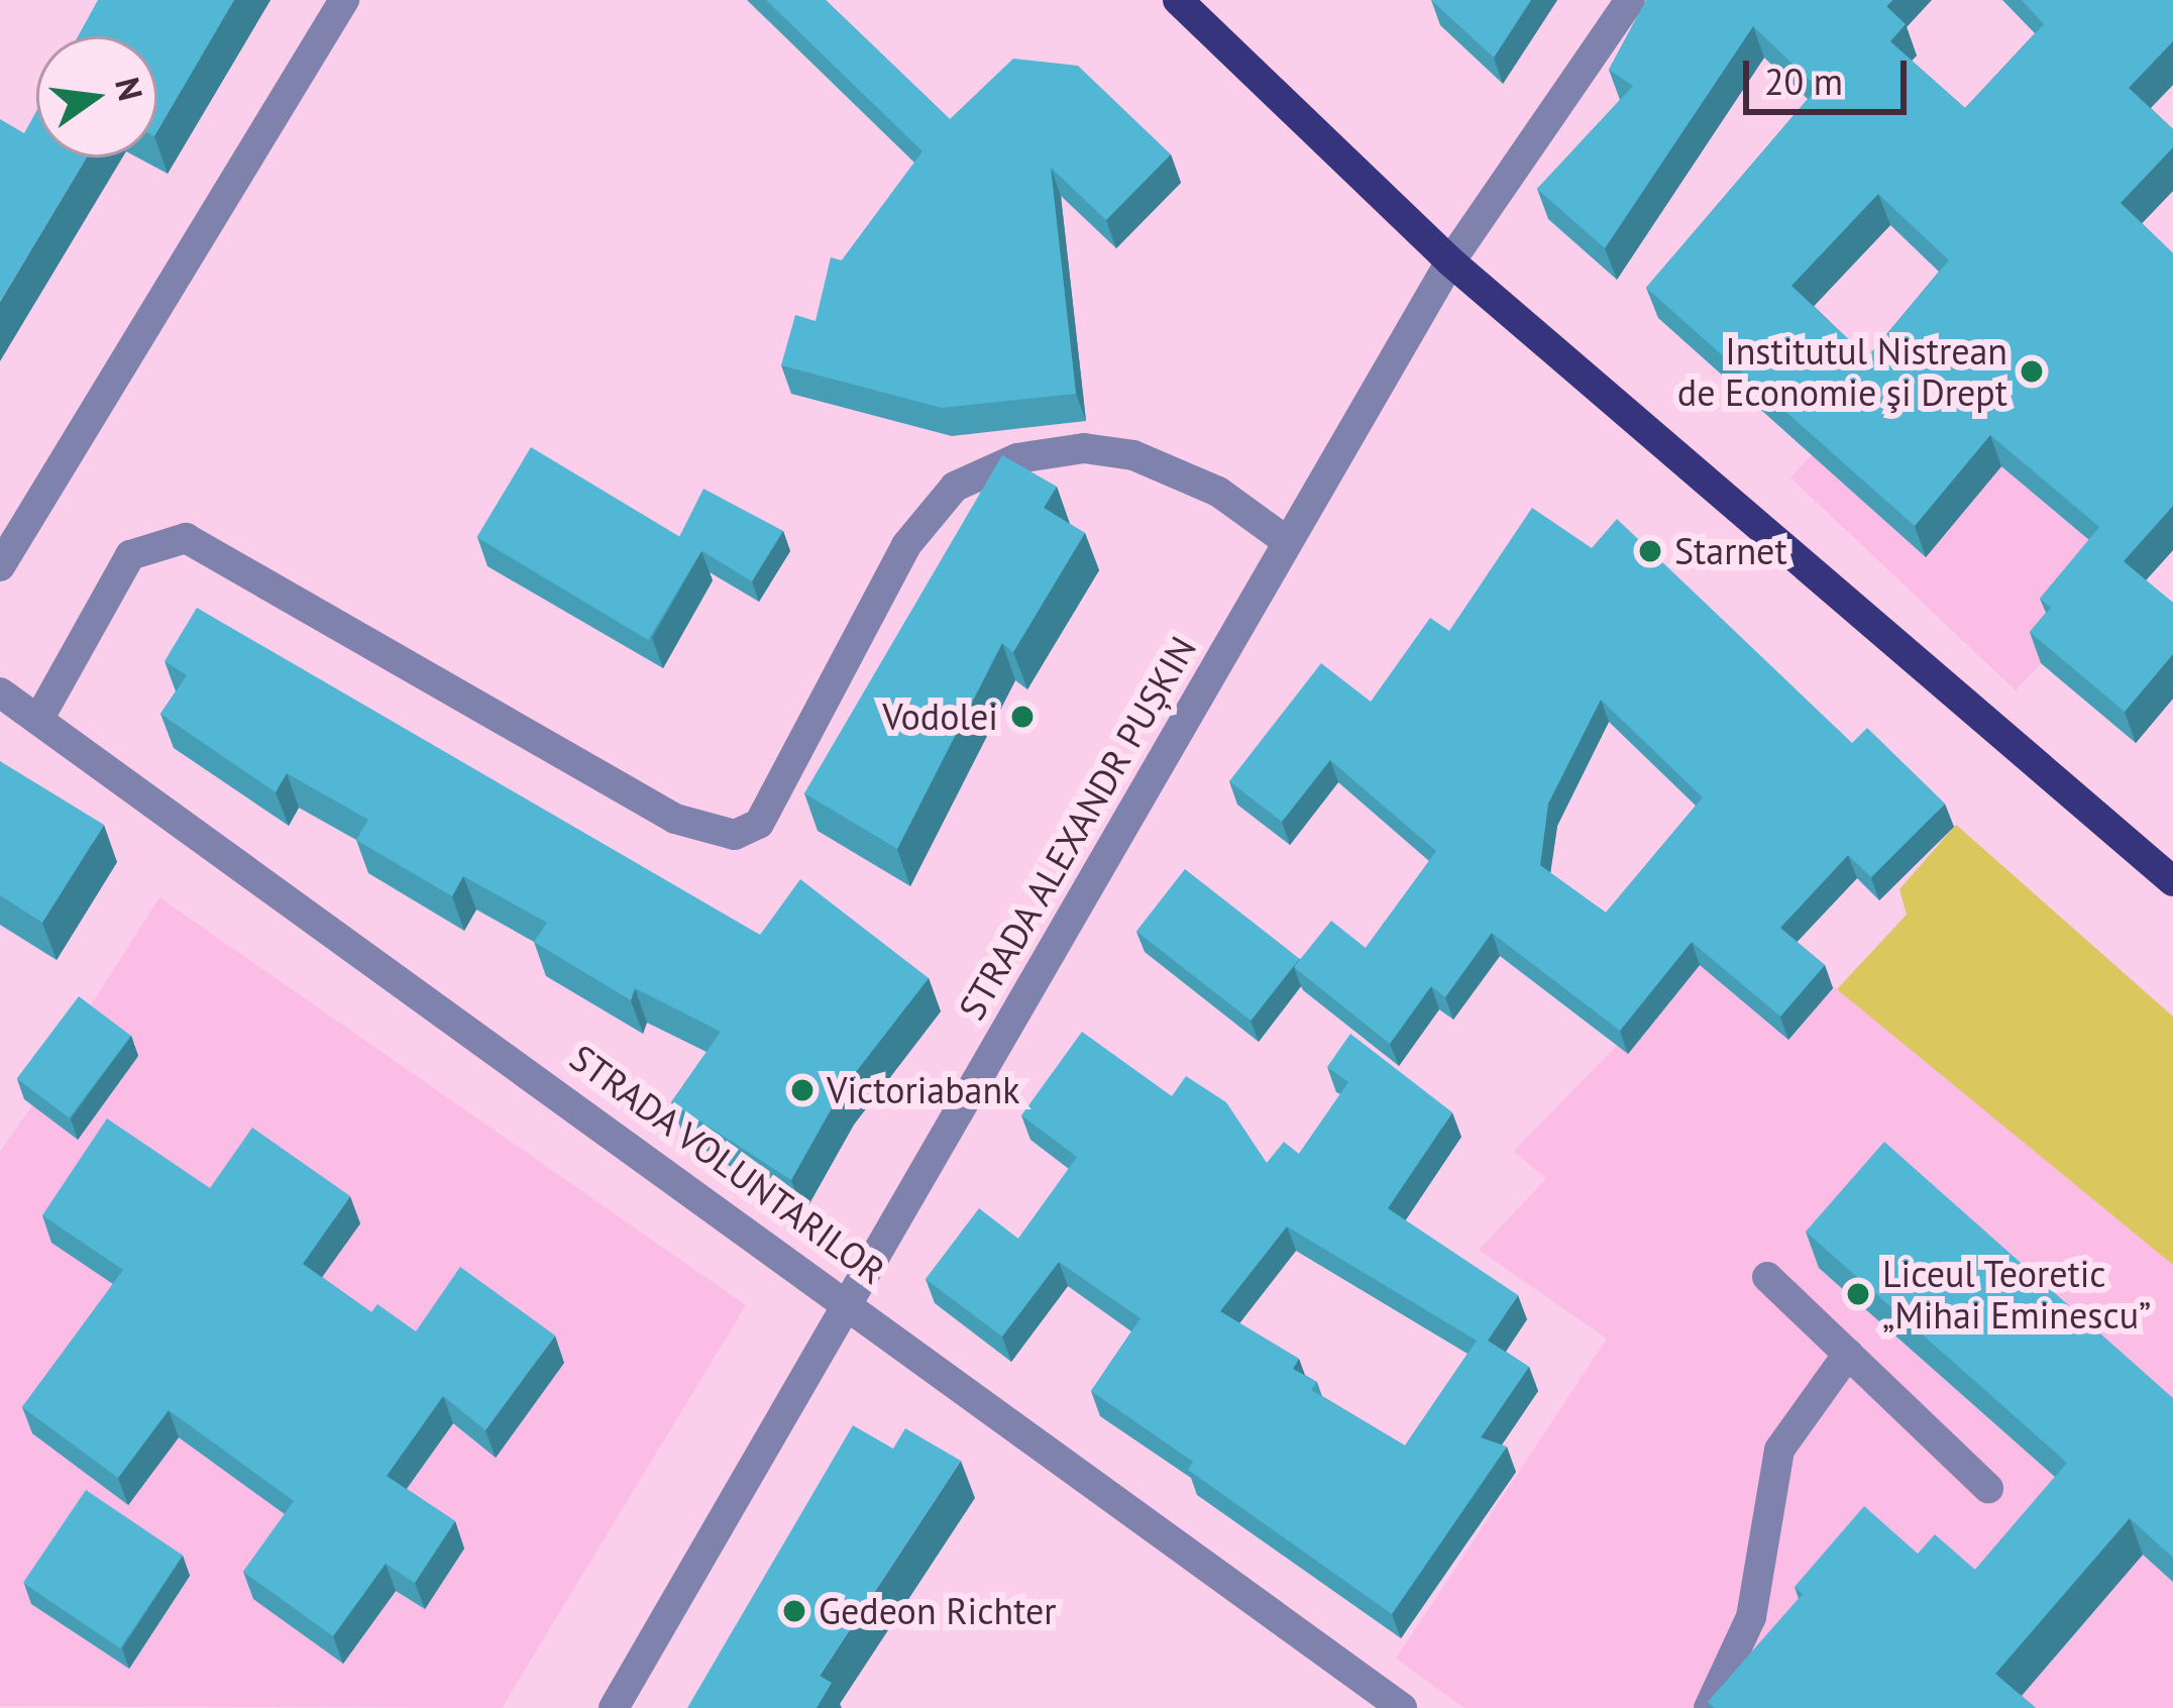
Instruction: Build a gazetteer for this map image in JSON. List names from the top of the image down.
{
  "streets": {
    "street": ["STRADA ALEXANDR PUȘKIN", "STRADA VOLUNTARILOR"]
  },
  "crossings": [
    ["STRADA ALEXANDR PUȘKIN", "STRADA VOLUNTARILOR"]
  ],
  "places": [
    "Institutul Nistrean de Economie şi Drept",
    "Starnet",
    "Vodolei",
    "Victoriabank",
    "Liceul Teoretic „Mihai Eminescu”",
    "Gedeon Richter"
  ],
  "scale_bar": "20 m",
  "north": "right"
}
